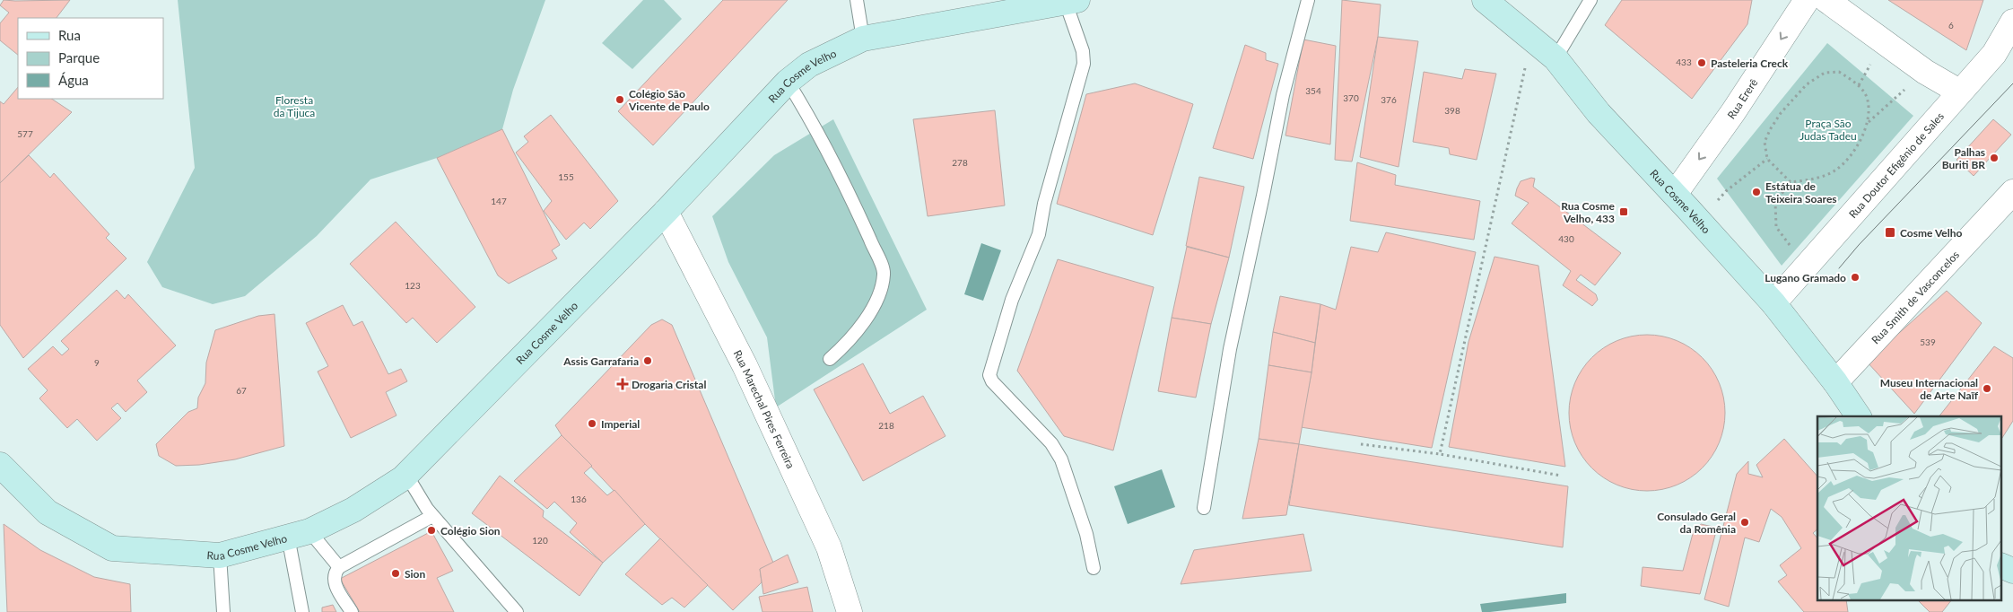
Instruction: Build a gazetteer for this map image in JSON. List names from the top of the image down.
{
  "streets": {
    "main road": ["Rua Cosme Velho"],
    "street": [
      "Rua Ererê",
      "Rua Doutor Efigênio de Sales",
      "Rua Smith de Vasconcelos",
      "Rua Marechal Pires Ferreira"
    ]
  },
  "crossings": [
    ["Rua Cosme Velho", "Rua Ererê"],
    ["Rua Cosme Velho", "Rua Doutor Efigênio de Sales"],
    ["Rua Cosme Velho", "Rua Smith de Vasconcelos"],
    ["Rua Cosme Velho", "Rua Marechal Pires Ferreira"]
  ],
  "one_way": ["Rua Ererê"],
  "parks": ["Floresta da Tijuca", "Praça São Judas Tadeu"],
  "places": {
    "other": [
      "Pasteleria Creck",
      "Colégio São Vicente de Paulo",
      "Palhas Buriti BR",
      "Estátua de Teixeira Soares",
      "Lugano Gramado",
      "Assis Garrafaria",
      "Museu Internacional de Arte Naïf",
      "Imperial",
      "Consulado Geral da Romênia",
      "Colégio Sion",
      "Sion"
    ],
    "transit": ["Rua Cosme Velho, 433", "Cosme Velho"],
    "health": ["Drogaria Cristal"]
  },
  "house_numbers": [
    "6",
    "433",
    "354",
    "370",
    "376",
    "398",
    "577",
    "278",
    "155",
    "147",
    "430",
    "123",
    "539",
    "9",
    "67",
    "218",
    "136",
    "120"
  ],
  "legend": ["Rua", "Parque", "Água"]
}
